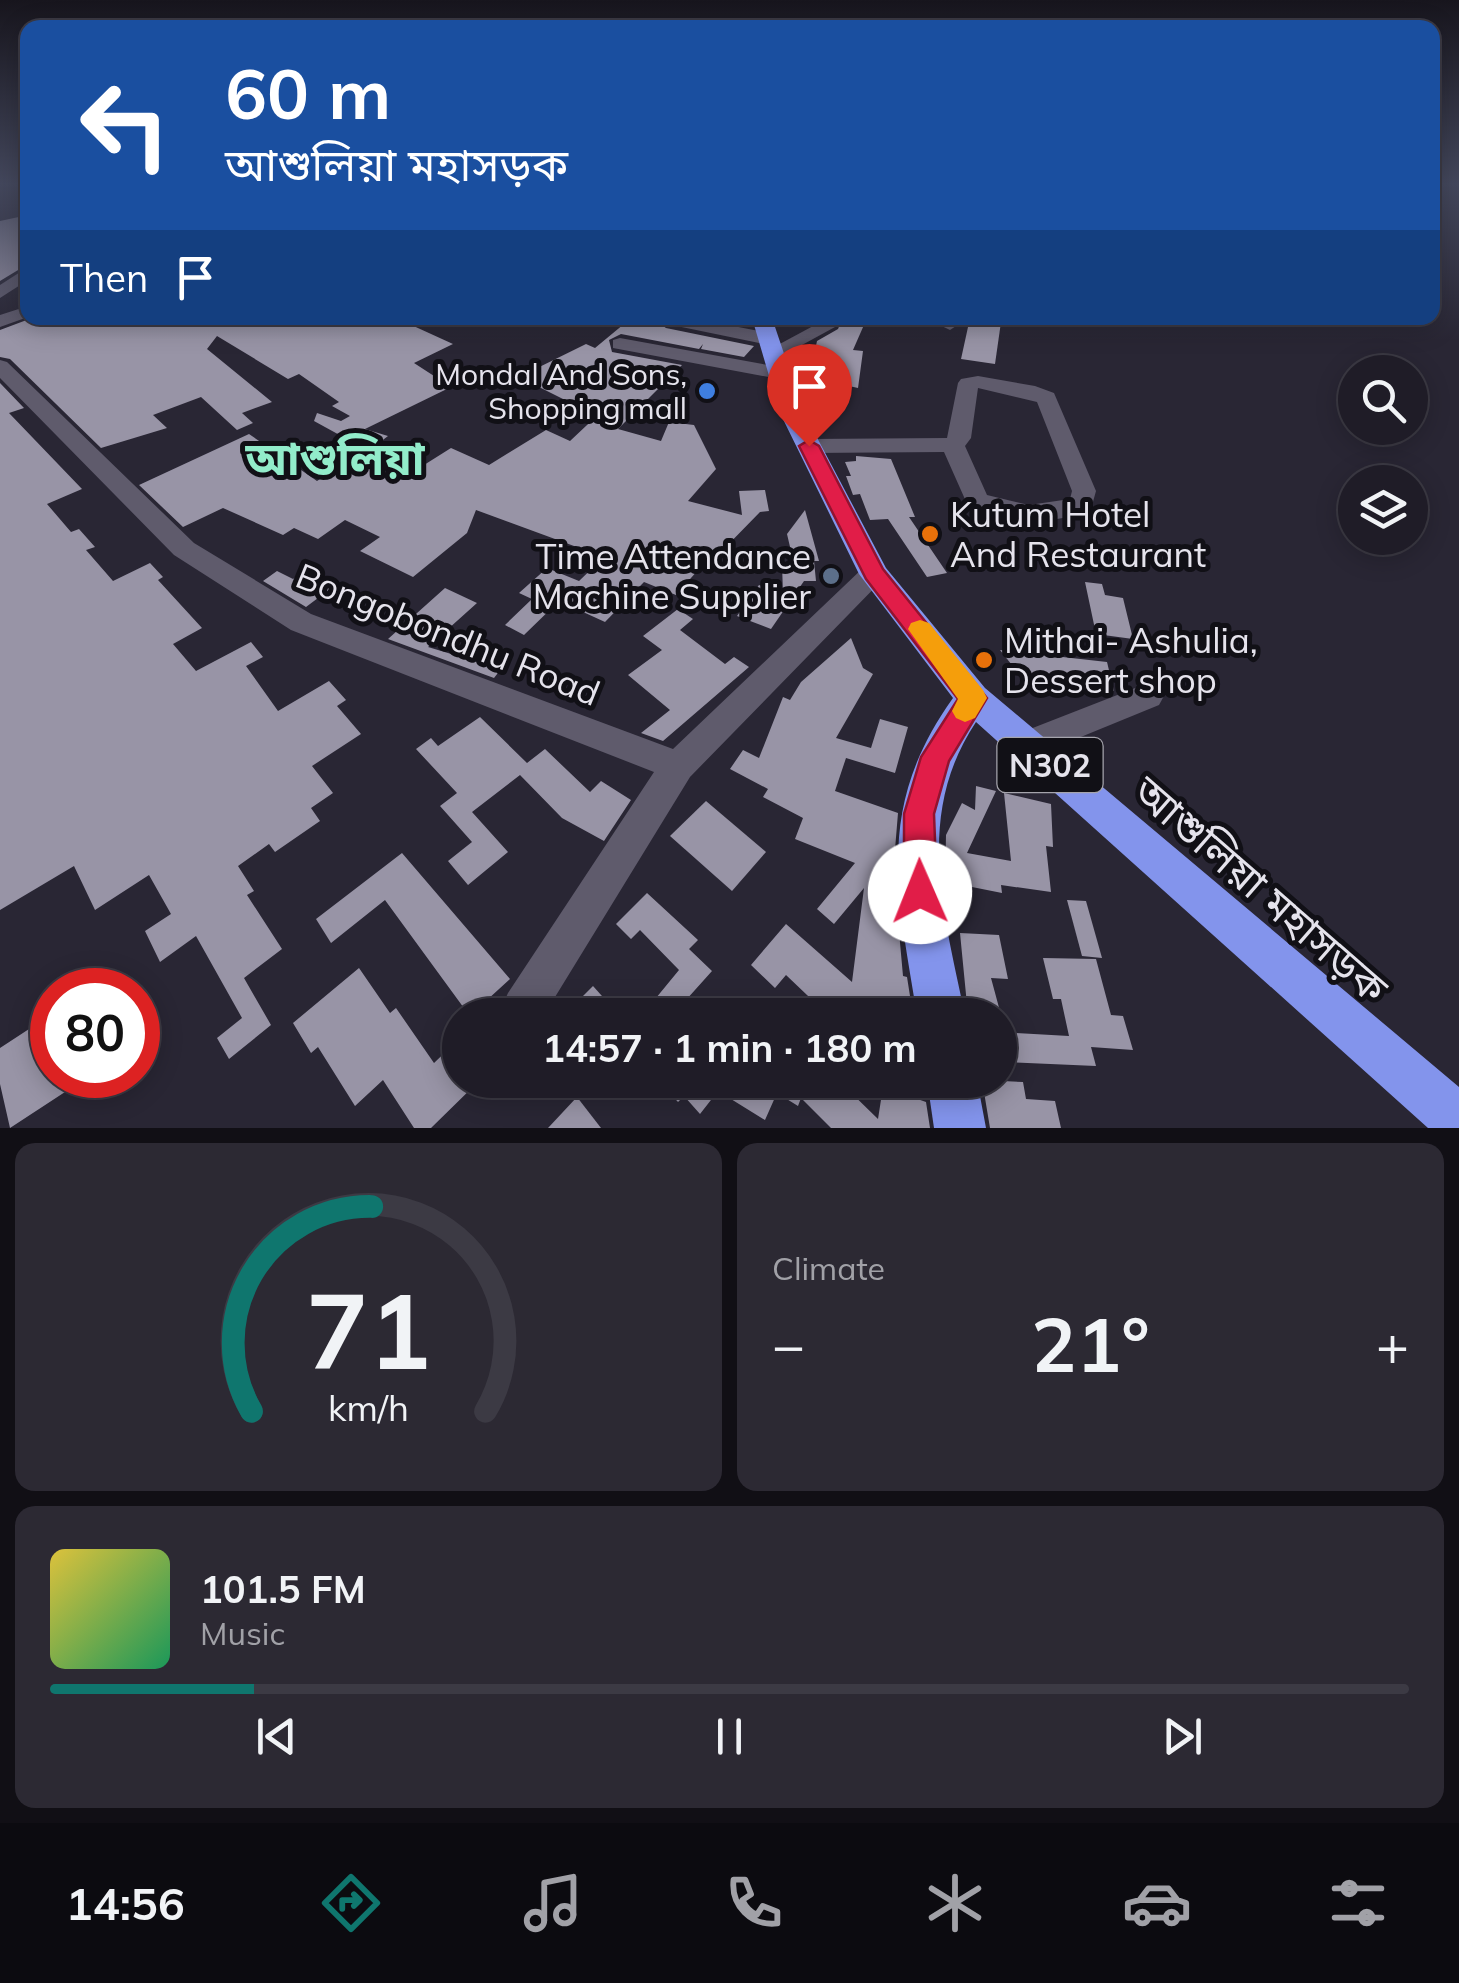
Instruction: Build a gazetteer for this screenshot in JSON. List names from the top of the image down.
{
  "streets": {
    "highway": ["N302", "আশুলিয়া মহাসড়ক"],
    "street": ["Bongobondhu Road"]
  },
  "districts": ["আশুলিয়া"],
  "places": [
    "Mondal And Sons, Shopping mall",
    "Kutum Hotel And Restaurant",
    "Time Attendance Machine Supplier",
    "Mithai- Ashulia, Dessert shop"
  ],
  "page": {
    "turn": ["60 m", "আশুলিয়া মহাসড়ক"],
    "then": "Then",
    "limit": "80",
    "trip": "14:57 · 1 min · 180 m",
    "tile": "Climate",
    "heat": ["−", "21°", "+"],
    "song": ["101.5 FM", "Music"],
    "tabs": "14:56",
    "gauge": ["71", "km/h"]
  }
}
